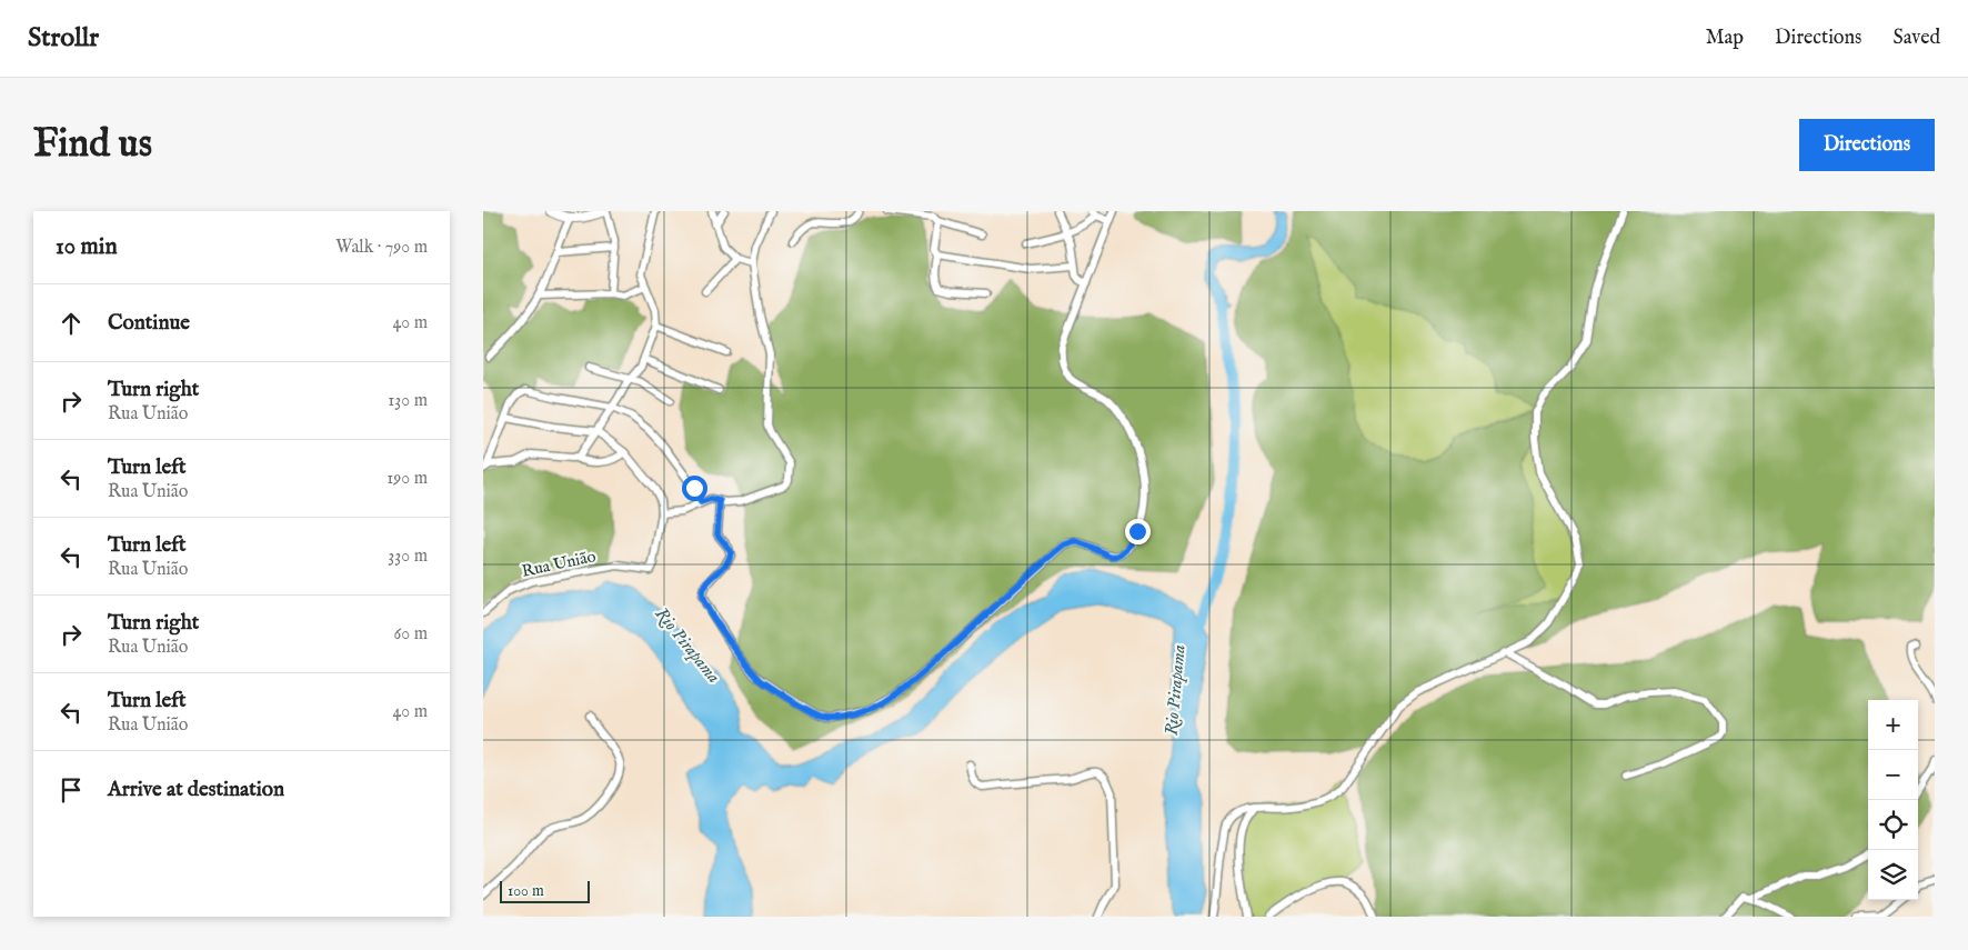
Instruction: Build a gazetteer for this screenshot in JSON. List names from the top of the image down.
{
  "streets": {
    "street": ["Rua União"]
  },
  "water": ["Rio Pirapama"],
  "scale_bar": "100 m",
  "page": {
    "header": "Strollr",
    "nav": ["Map", "Directions", "Saved"],
    "buttons": "Directions",
    "title": "Find us",
    "heading": ["10 min", "Walk · 790 m"],
    "list": [
      ["Continue", "40 m"],
      ["Turn right", "Rua União", "130 m"],
      ["Turn left", "Rua União", "190 m"],
      ["Turn left", "Rua União", "330 m"],
      ["Turn right", "Rua União", "60 m"],
      ["Turn left", "Rua União", "40 m"],
      "Arrive at destination"
    ],
    "map_buttons": ["+", "−"],
    "scale": "100 m"
  }
}
